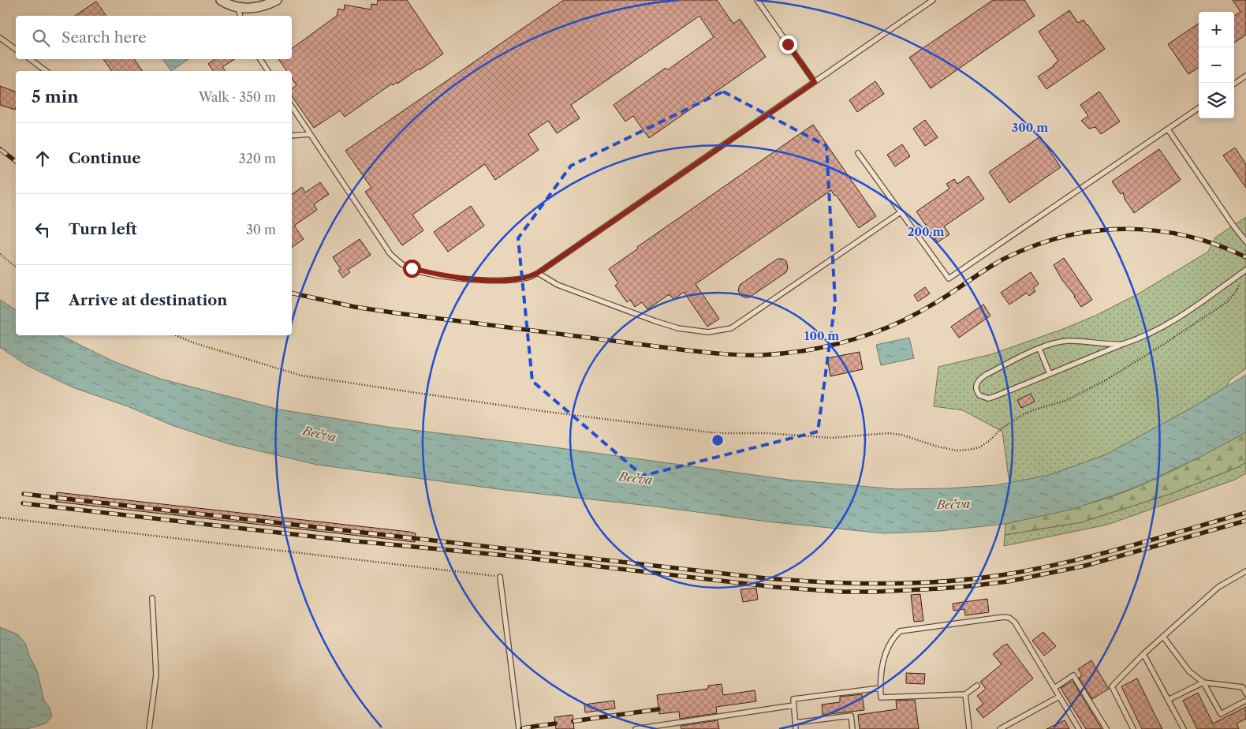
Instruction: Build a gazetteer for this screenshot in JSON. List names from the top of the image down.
{
  "water": ["Bečva"],
  "page": {
    "map_buttons": ["+", "−"],
    "search": "Search here",
    "heading": ["5 min", "Walk · 350 m"],
    "list": [
      ["Continue", "320 m"],
      ["Turn left", "30 m"],
      "Arrive at destination"
    ]
  },
  "rings": ["300 m", "200 m", "100 m"]
}
